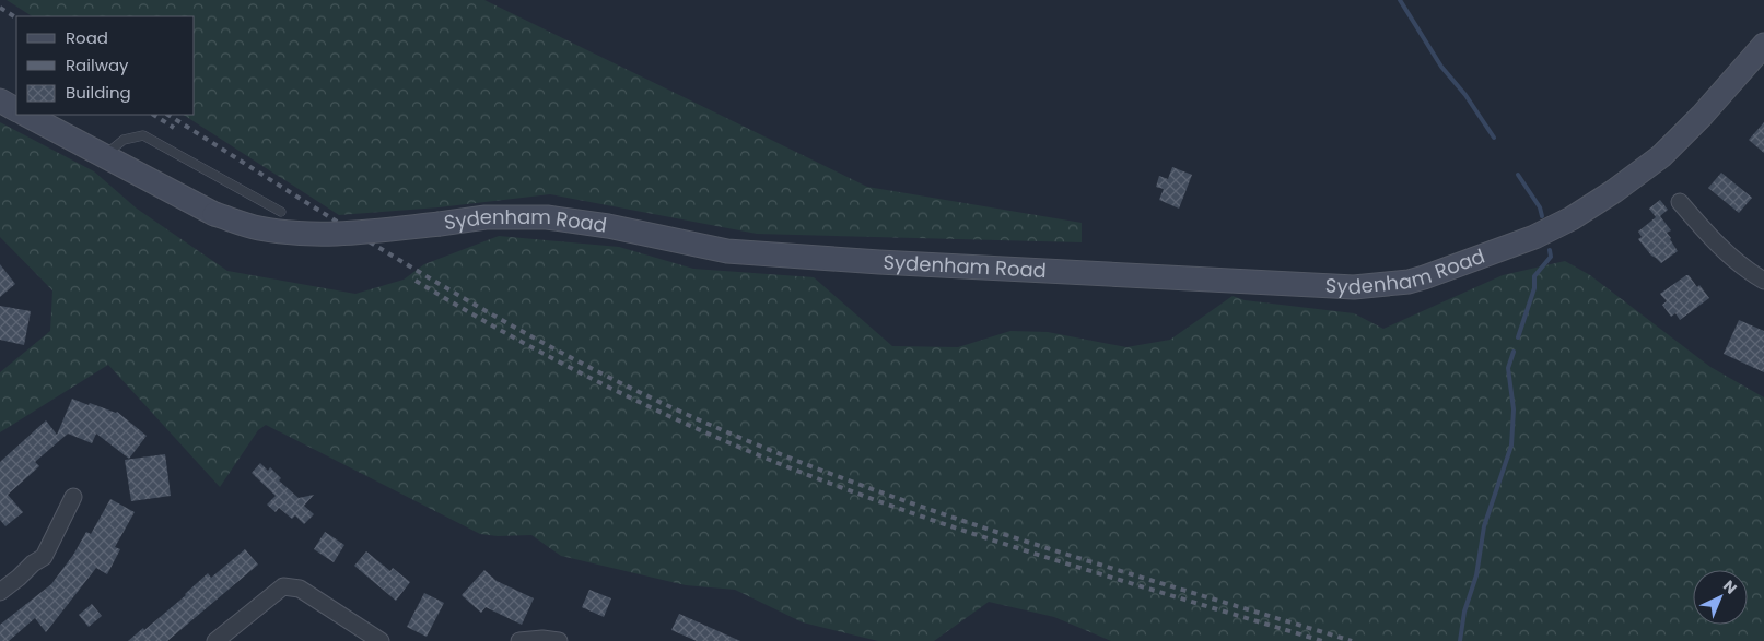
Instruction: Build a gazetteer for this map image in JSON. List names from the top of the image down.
{
  "streets": {
    "main road": ["Sydenham Road"]
  },
  "legend": ["Road", "Railway", "Building"],
  "north": "top right"
}
